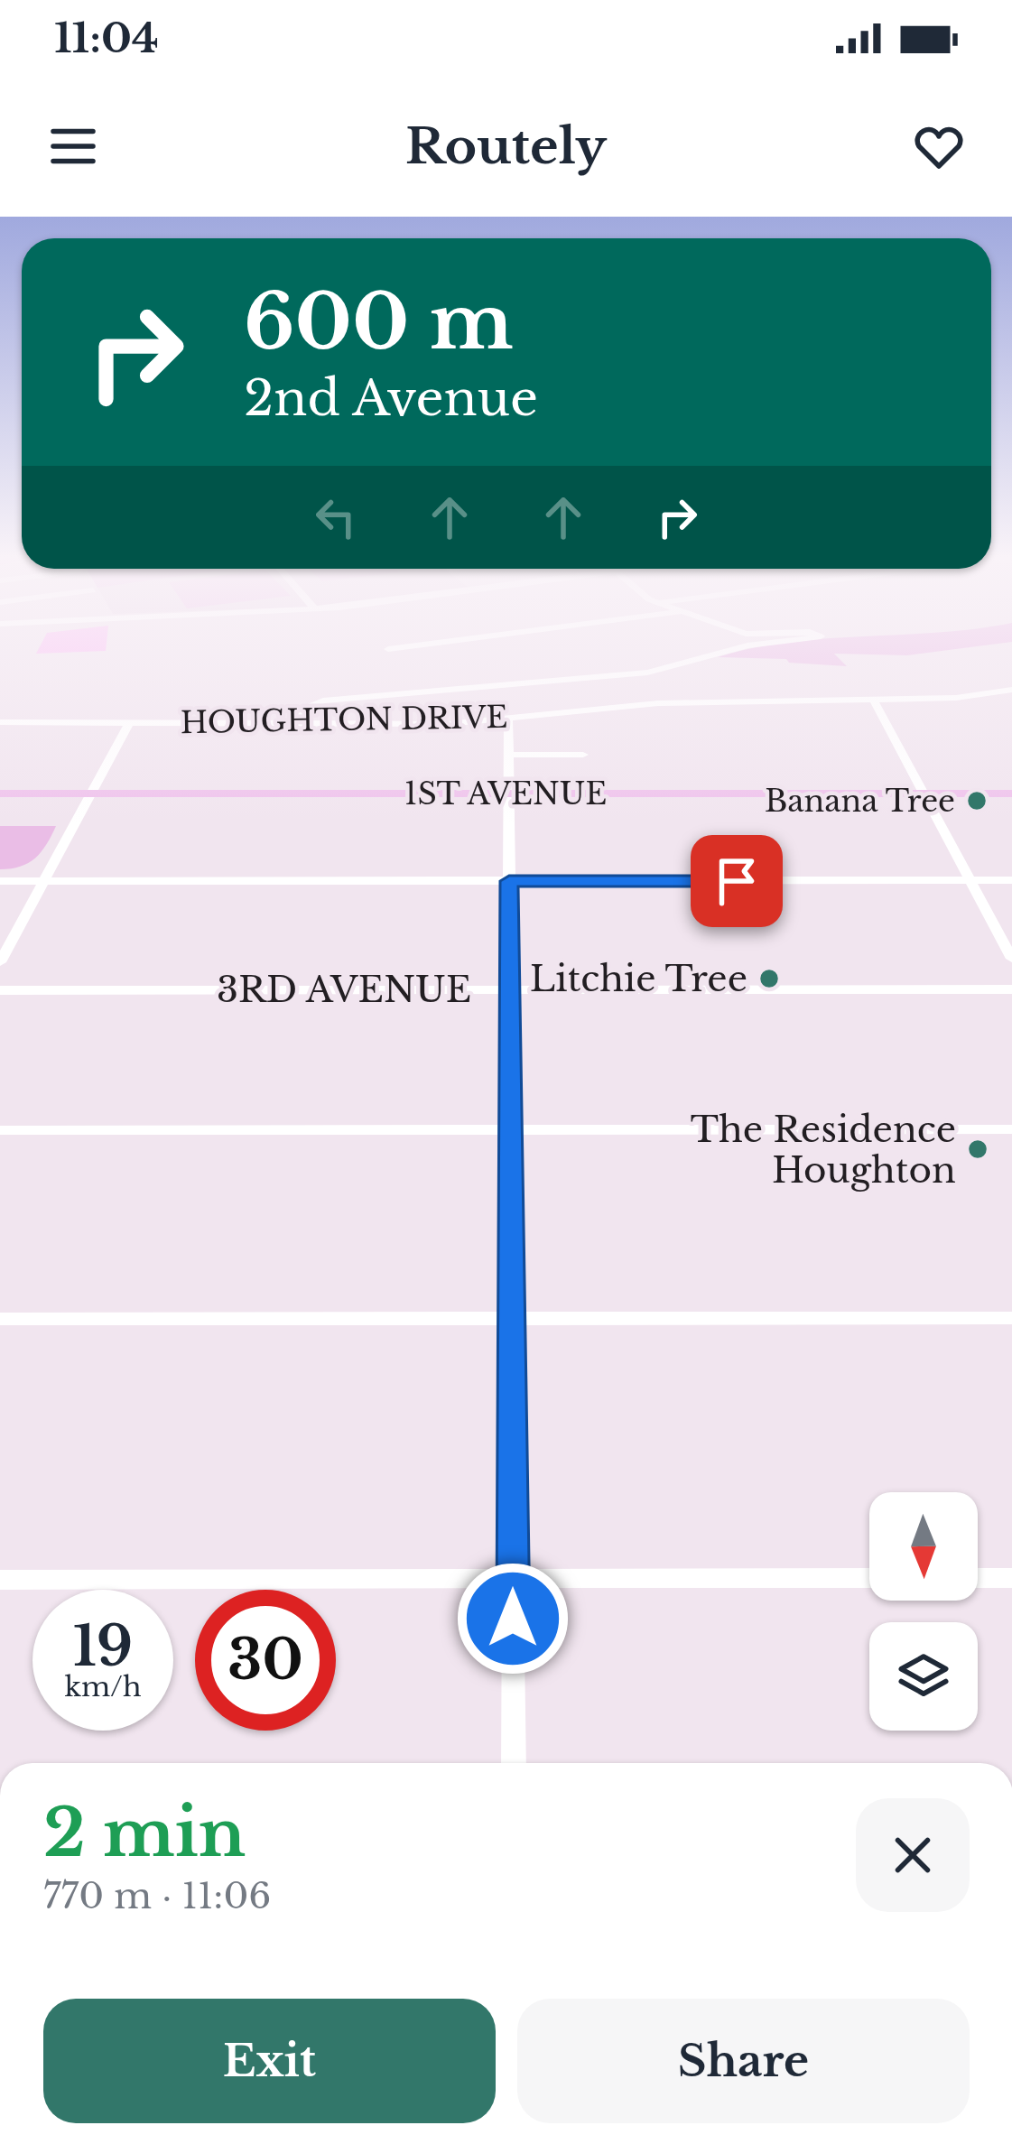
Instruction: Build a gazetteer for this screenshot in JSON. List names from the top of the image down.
{
  "streets": {
    "main road": ["1ST AVENUE"],
    "street": ["HOUGHTON DRIVE", "3RD AVENUE"]
  },
  "places": ["Banana Tree", "Litchie Tree", "The Residence Houghton"],
  "north": "bottom",
  "page": {
    "status": "11:04",
    "header": "Routely",
    "turn": ["600 m", "2nd Avenue"],
    "speed": "19 km/h",
    "limit": "30",
    "heading": ["2 min", "770 m · 11:06"],
    "buttons": ["Exit", "Share"]
  }
}
